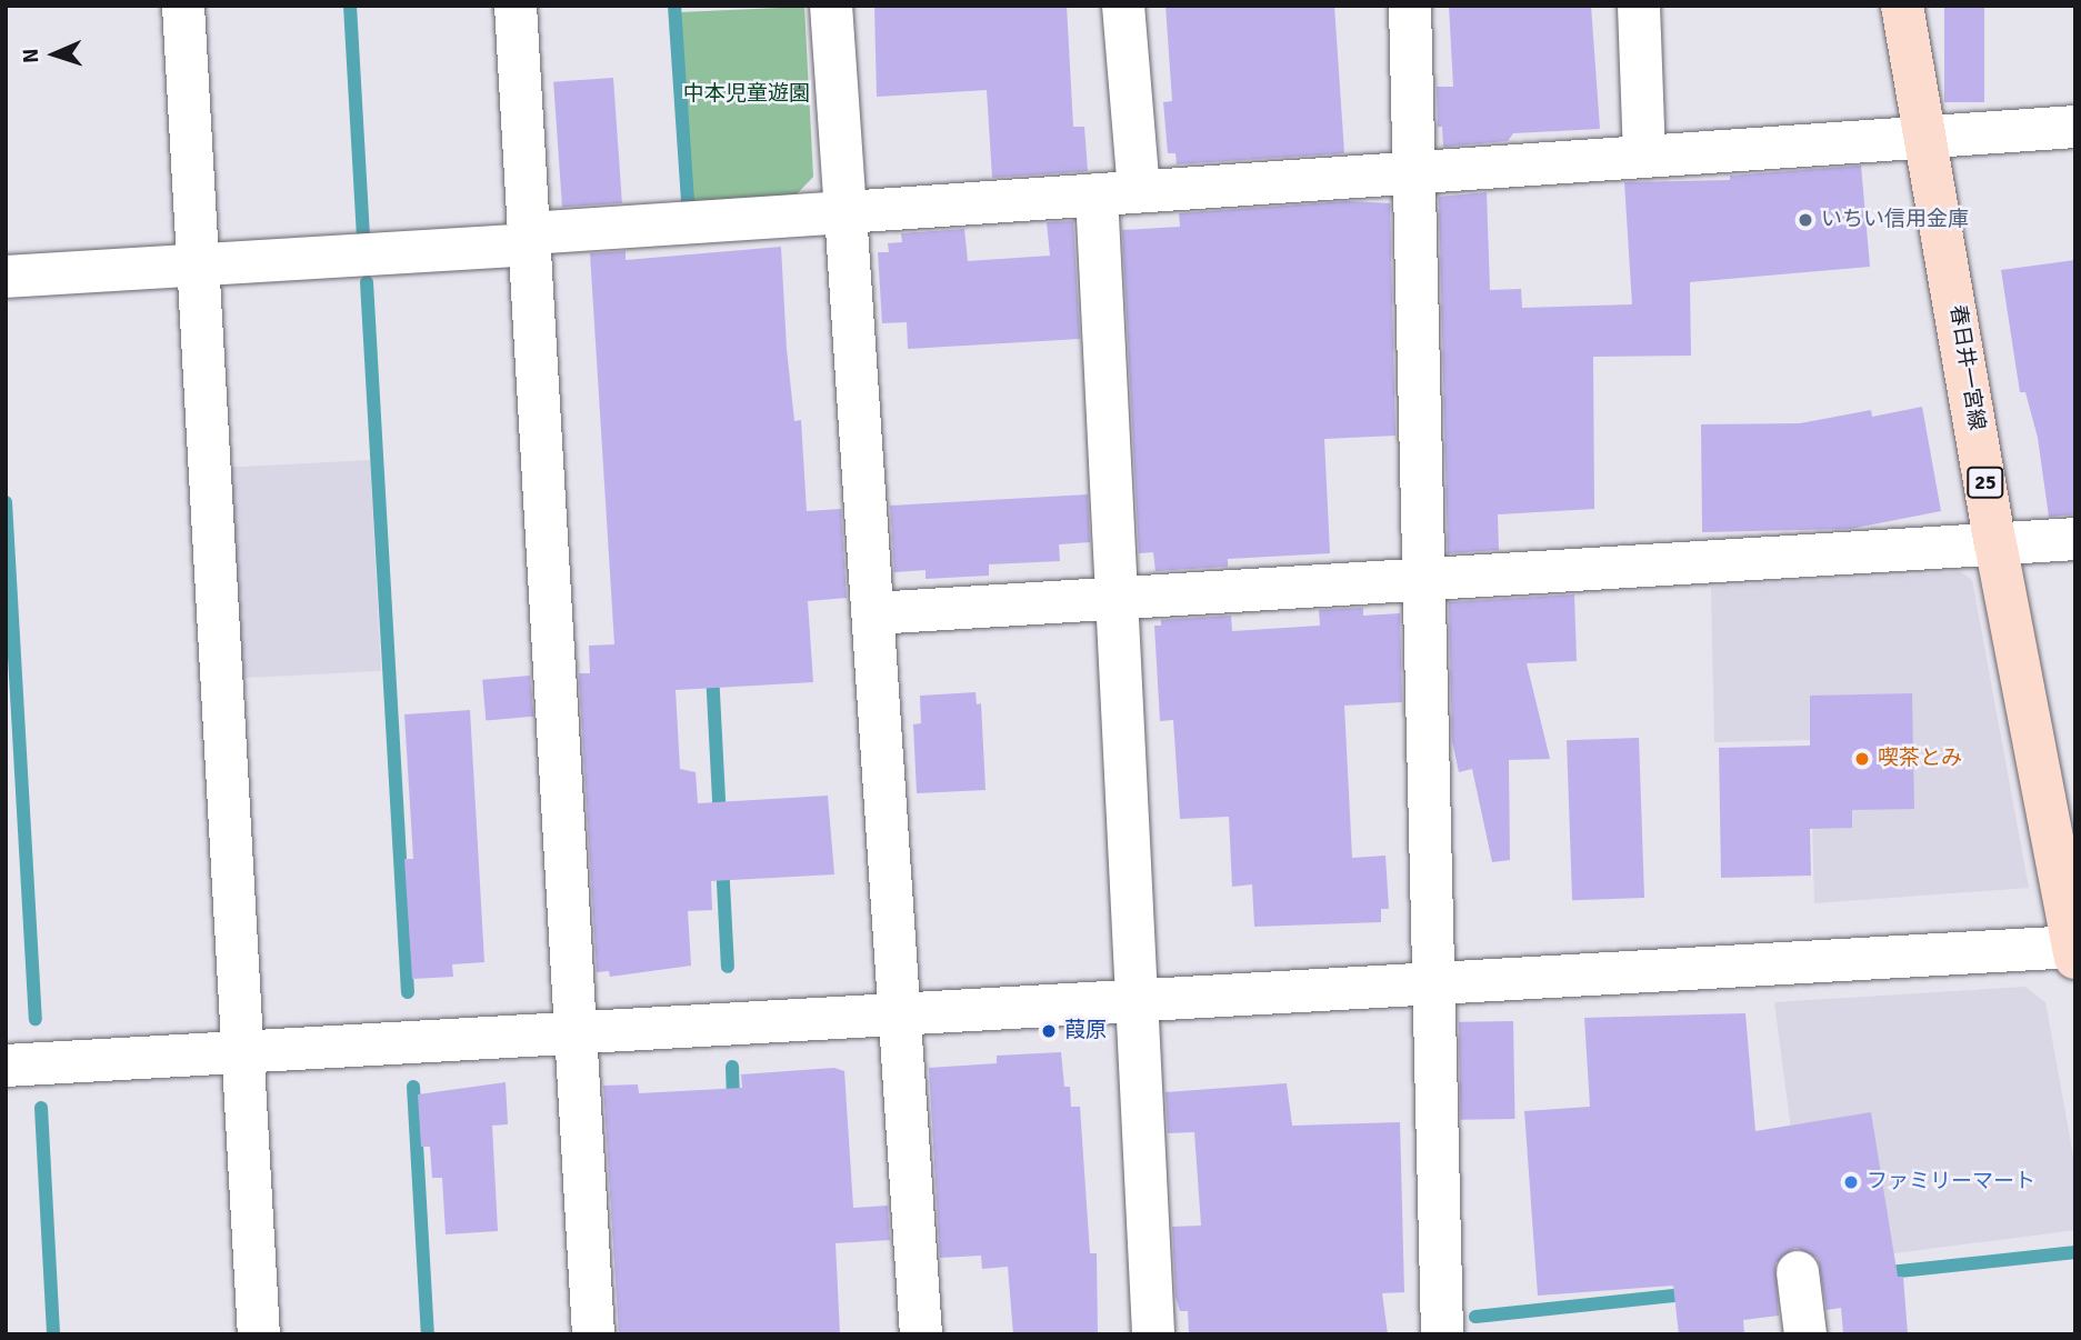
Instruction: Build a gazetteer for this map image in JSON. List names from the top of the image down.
{
  "streets": {
    "main road": ["春日井一宮線", "25"]
  },
  "parks": ["中本児童遊園"],
  "places": [
    "いちい信用金庫",
    "喫茶とみ",
    "葭原",
    "ファミリーマート"
  ],
  "north": "left"
}
